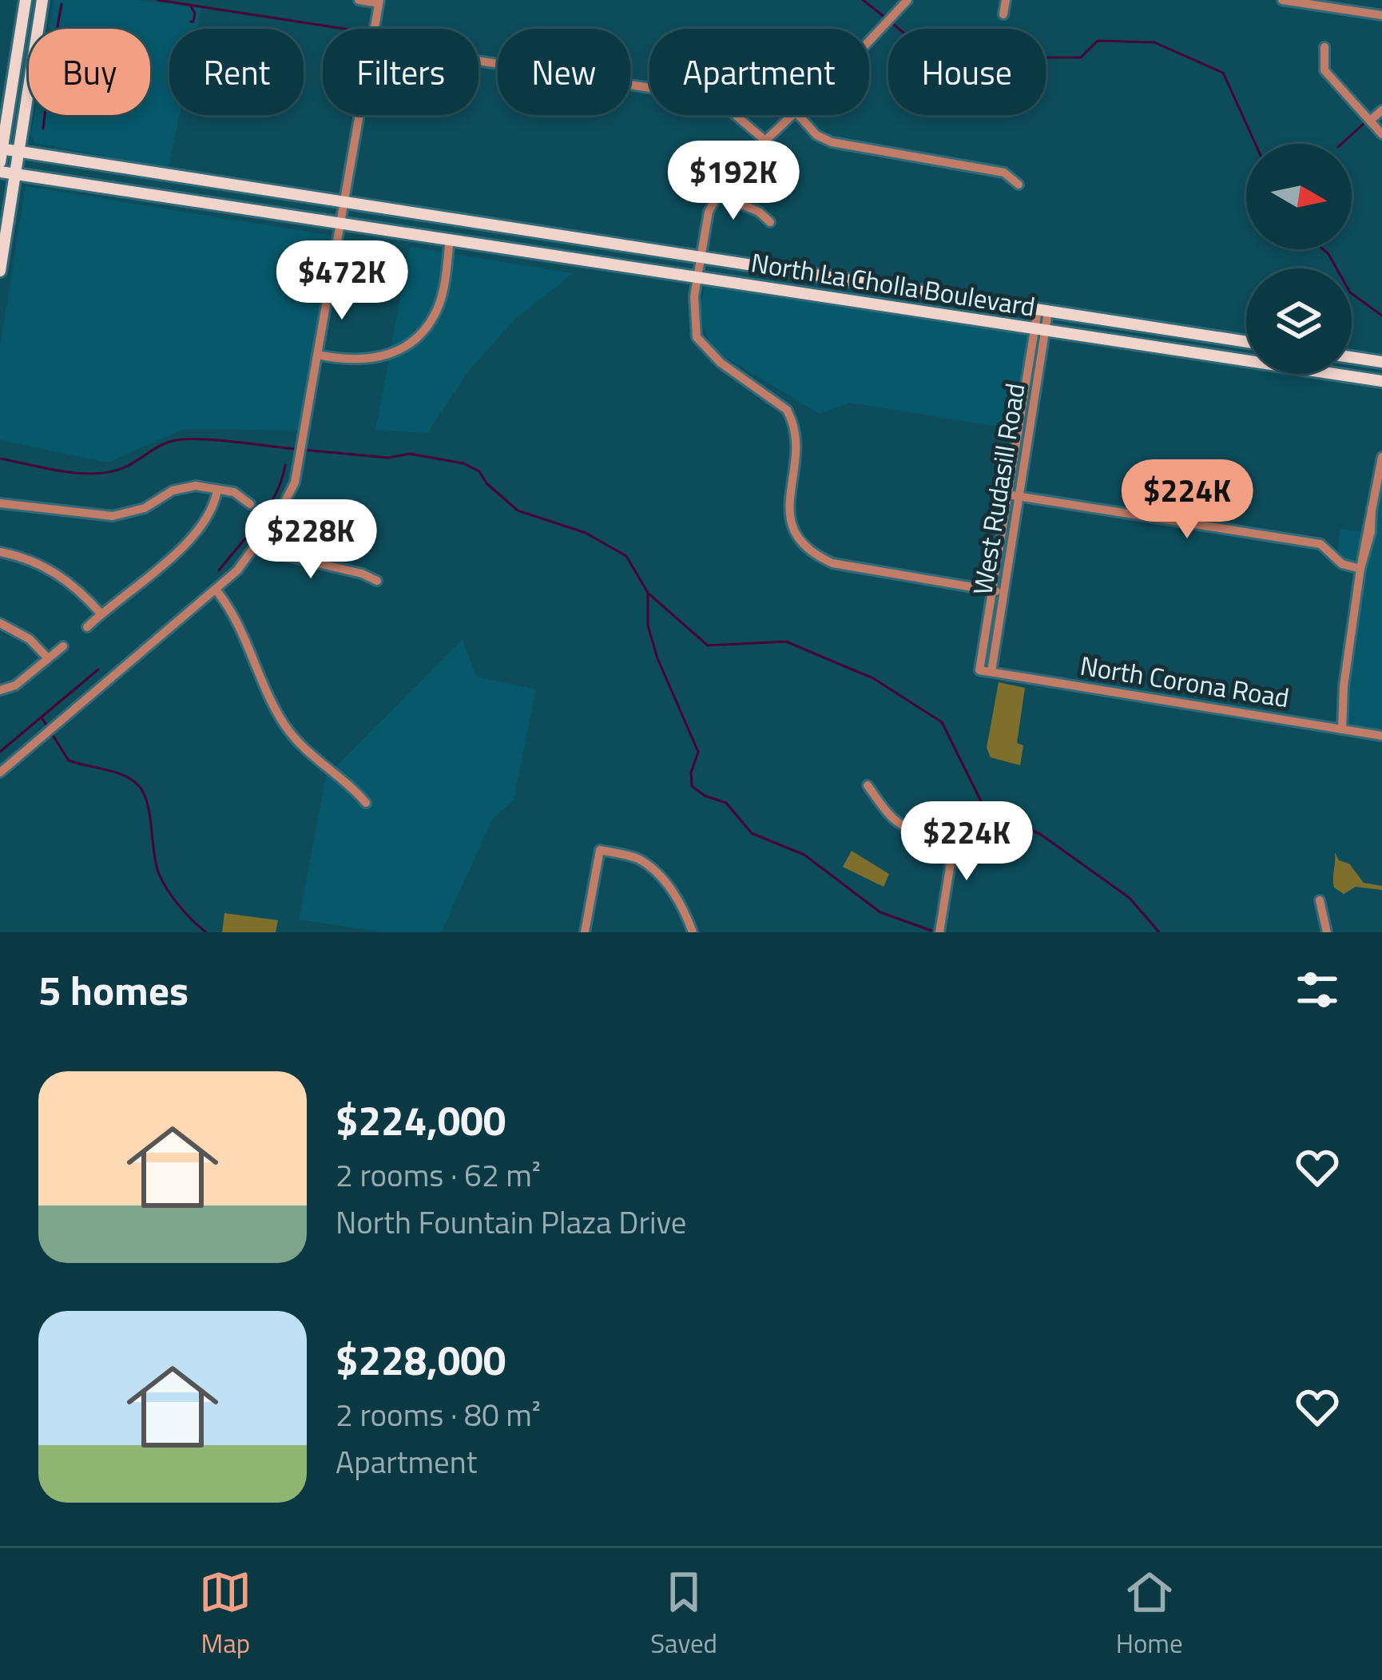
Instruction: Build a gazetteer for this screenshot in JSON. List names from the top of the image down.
{
  "streets": {
    "main road": ["North La Cholla Boulevard"],
    "street": ["West Rudasill Road", "North Corona Road"]
  },
  "crossings": [
    ["North La Cholla Boulevard", "West Rudasill Road"],
    ["West Rudasill Road", "North Corona Road"]
  ],
  "north": "right",
  "page": {
    "chip": [
      "Buy",
      "Rent",
      "Filters",
      "New",
      "Apartment",
      "House"
    ],
    "price": [
      "$192K",
      "$472K",
      "$224K",
      "$228K",
      "$224K"
    ],
    "heading": "5 homes",
    "list": [
      {
        "name": "$224,000",
        "note": "2 rooms · 62 m² · North Fountain Plaza Drive"
      },
      {
        "name": "$228,000",
        "note": "2 rooms · 80 m² · Apartment"
      }
    ],
    "tabs": ["Map", "Saved", "Home"]
  }
}
